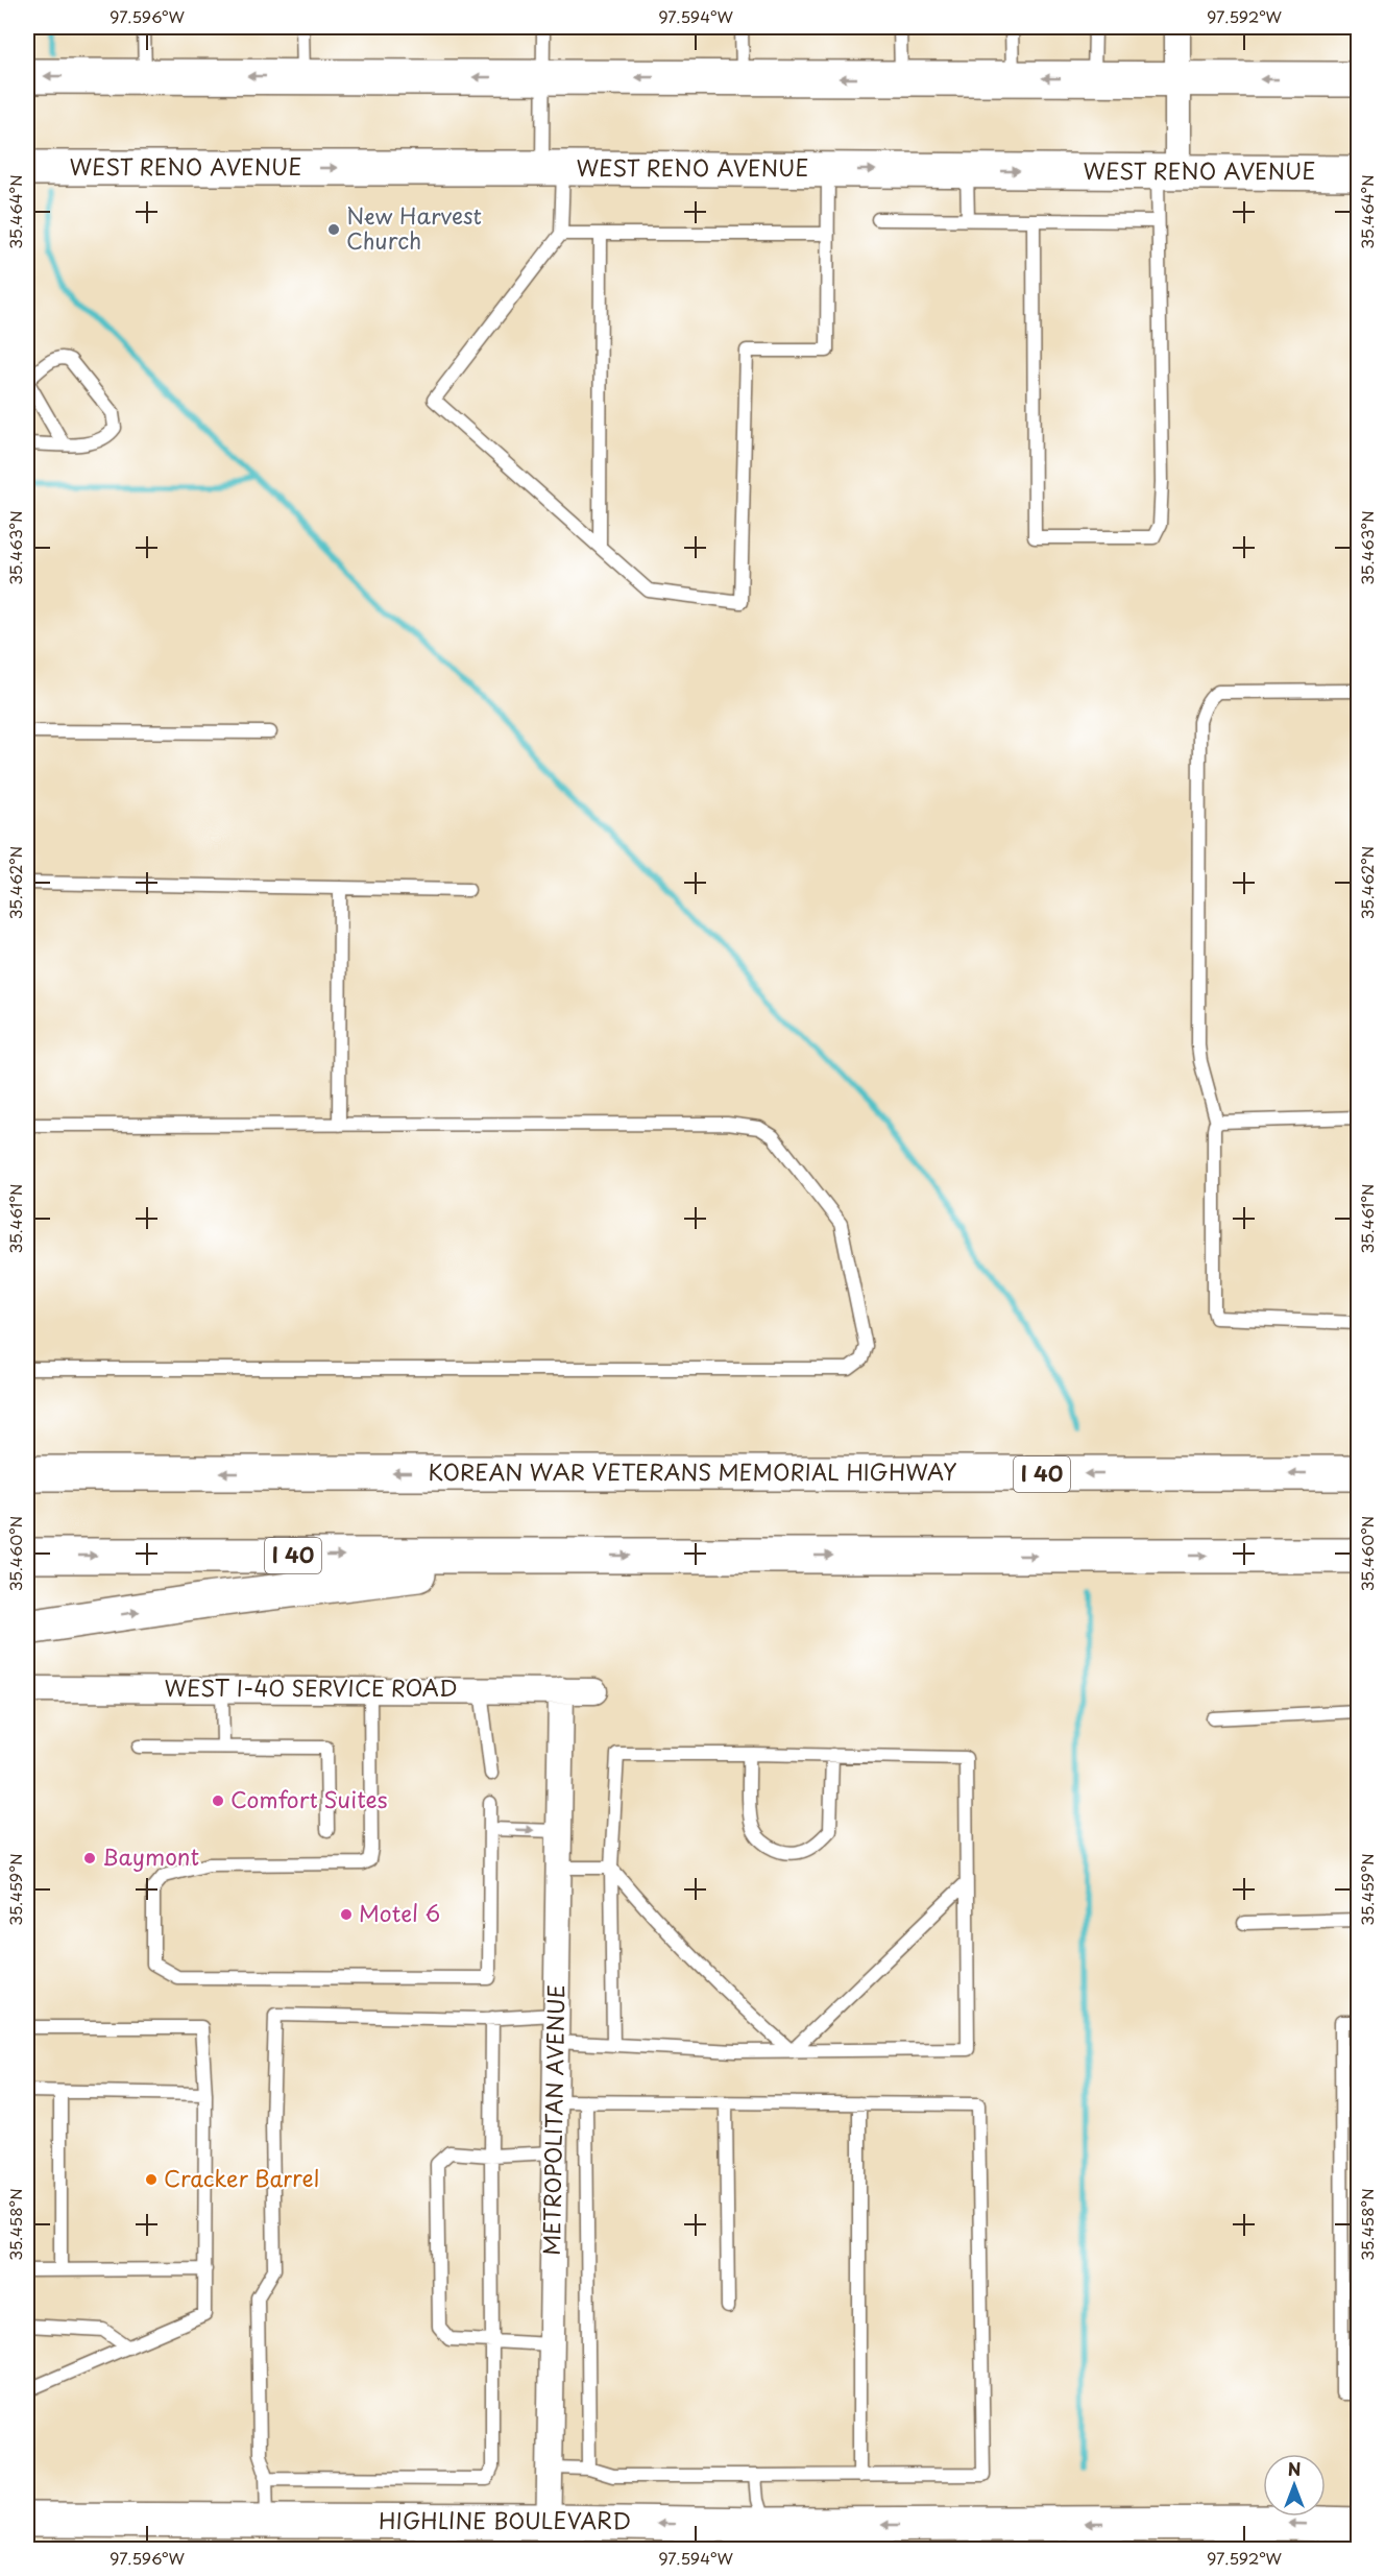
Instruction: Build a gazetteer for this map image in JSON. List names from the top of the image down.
{
  "streets": {
    "main road": [
      "WEST RENO AVENUE",
      "KOREAN WAR VETERANS MEMORIAL HIGHWAY",
      "I 40",
      "HIGHLINE BOULEVARD"
    ],
    "street": ["WEST I-40 SERVICE ROAD", "METROPOLITAN AVENUE"]
  },
  "crossings": [
    ["WEST I-40 SERVICE ROAD", "METROPOLITAN AVENUE"],
    ["METROPOLITAN AVENUE", "HIGHLINE BOULEVARD"]
  ],
  "one_way": ["HIGHLINE BOULEVARD"],
  "places": [
    "New Harvest Church",
    "Comfort Suites",
    "Baymont",
    "Motel 6",
    "Cracker Barrel"
  ],
  "north": "top",
  "coordinates": [
    "97.596°W",
    "97.594°W",
    "97.592°W",
    "35.464°N",
    "35.463°N",
    "35.462°N",
    "35.461°N",
    "35.460°N",
    "35.459°N",
    "35.458°N"
  ]
}
